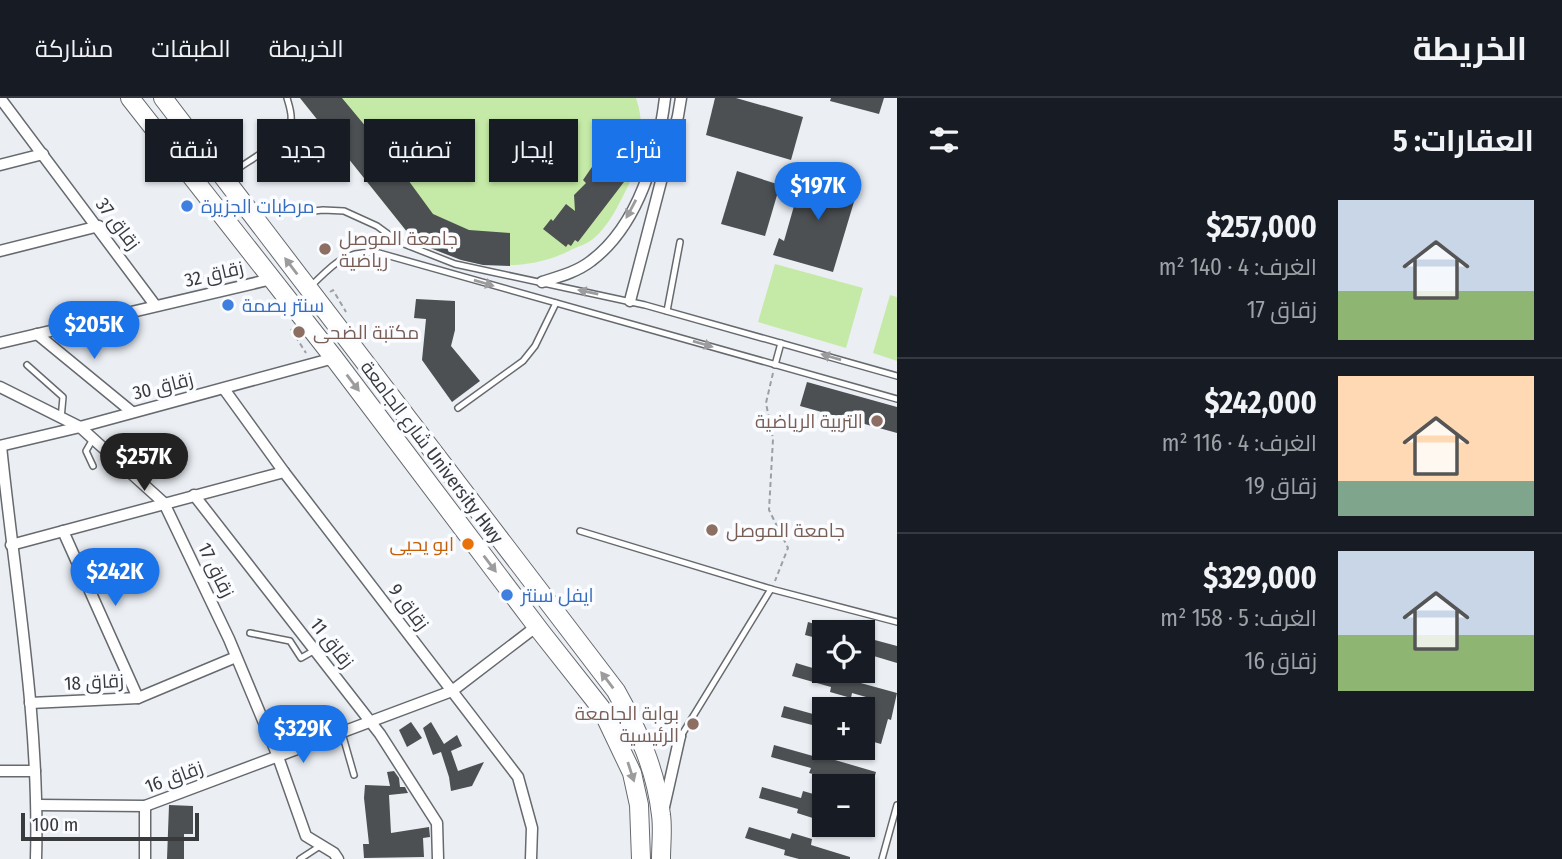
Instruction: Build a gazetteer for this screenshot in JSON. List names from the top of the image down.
{
  "streets": {
    "main road": ["شارع الجامعة University Hwy"],
    "street": [
      "زقاق 37",
      "زقاق 32",
      "زقاق 30",
      "زقاق 17",
      "زقاق 9",
      "زقاق 11",
      "زقاق 18",
      "زقاق 16"
    ]
  },
  "crossings": [
    ["زقاق 37", "زقاق 32"],
    ["زقاق 32", "شارع الجامعة University Hwy"],
    ["زقاق 30", "شارع الجامعة University Hwy"],
    ["زقاق 30", "زقاق 17"],
    ["زقاق 30", "زقاق 9"],
    ["شارع الجامعة University Hwy", "زقاق 16"],
    ["زقاق 17", "زقاق 18"],
    ["زقاق 17", "زقاق 16"],
    ["زقاق 9", "زقاق 16"],
    ["زقاق 11", "زقاق 16"]
  ],
  "places": [
    "مرطبات الجزيرة",
    "جامعة الموصل رياضية",
    "سنتر بصمة",
    "مكتبة الضحى",
    "التربية الرياضية",
    "جامعة الموصل",
    "ابو يحيى",
    "ايفل سنتر",
    "بوابة الجامعة الرئيسية"
  ],
  "scale_bar": "100 m",
  "page": {
    "header": "الخريطة",
    "nav": ["الخريطة", "الطبقات", "مشاركة"],
    "heading": "العقارات: 5",
    "chip": [
      "شراء",
      "إيجار",
      "تصفية",
      "جديد",
      "شقة"
    ],
    "price": [
      "$197K",
      "$205K",
      "$257K",
      "$242K",
      "$329K"
    ],
    "list": [
      {
        "name": "$257,000",
        "note": "الغرف: 4 · 140 m² · زقاق 17"
      },
      {
        "name": "$242,000",
        "note": "الغرف: 4 · 116 m² · زقاق 19"
      },
      {
        "name": "$329,000",
        "note": "الغرف: 5 · 158 m² · زقاق 16"
      }
    ],
    "map_buttons": ["+", "−"],
    "scale": "100 m"
  }
}
